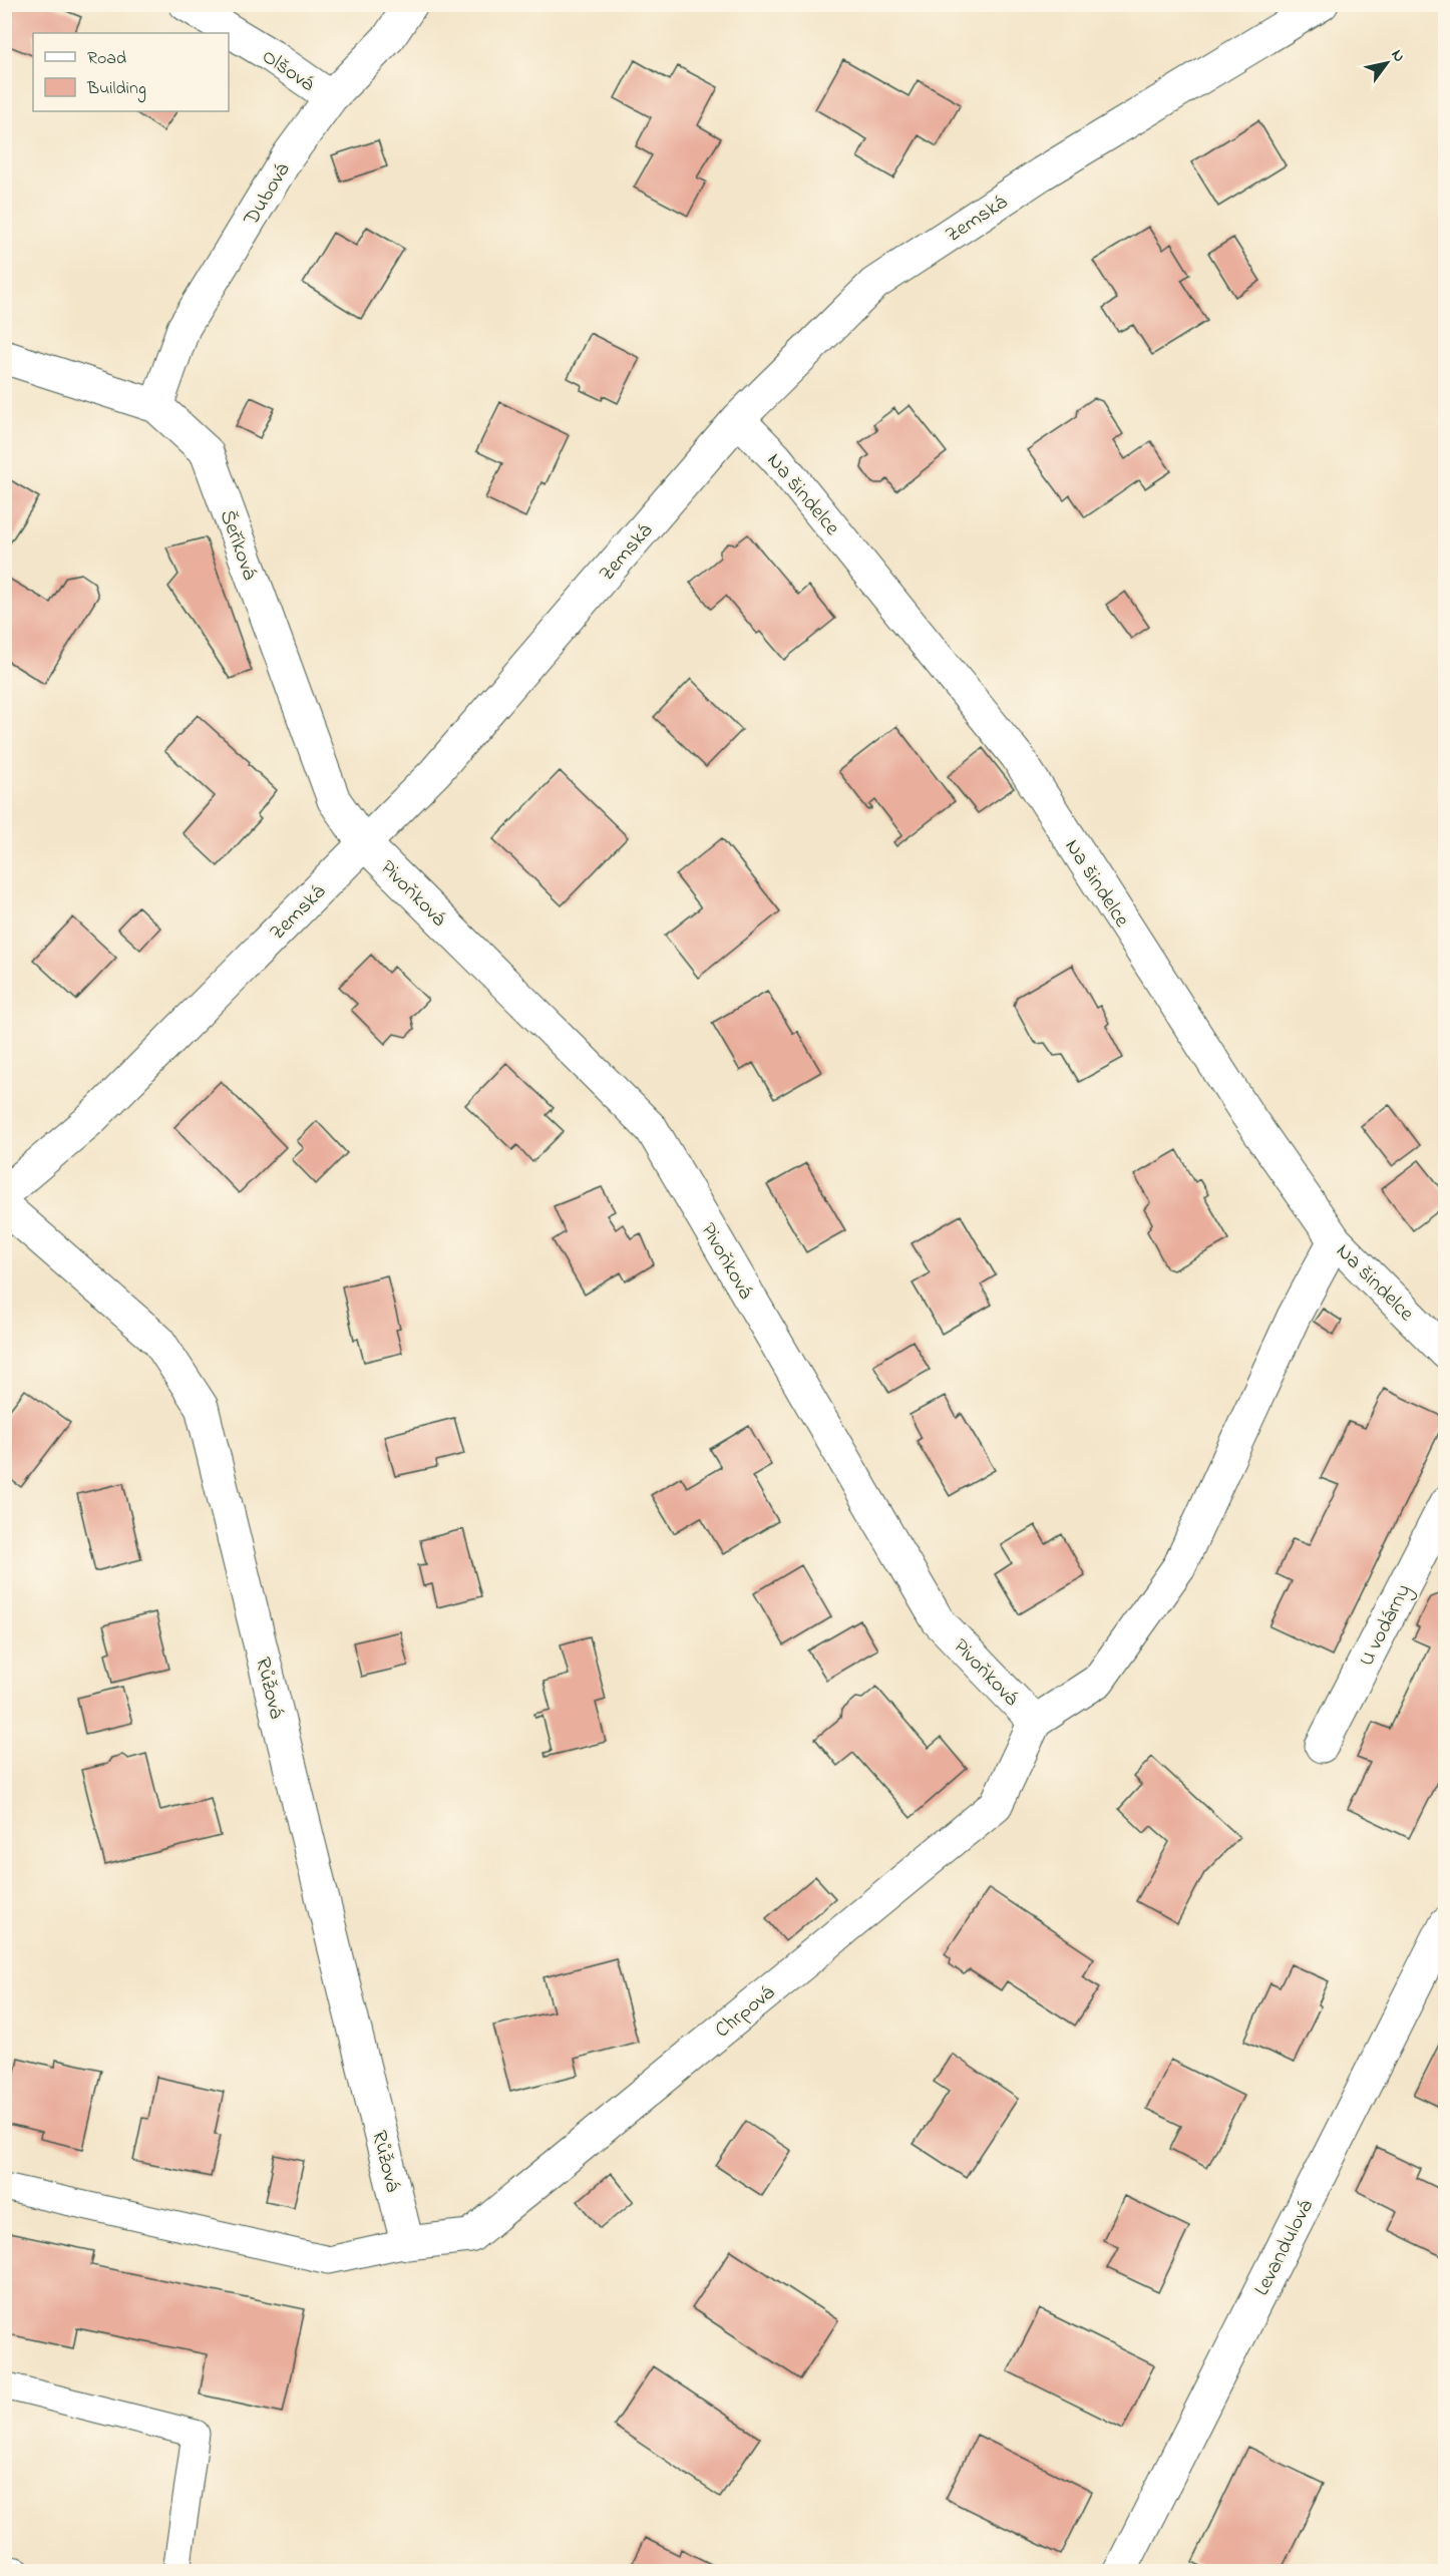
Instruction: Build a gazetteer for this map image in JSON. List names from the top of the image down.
{
  "streets": {
    "street": [
      "Olšová",
      "Dubová",
      "Zemská",
      "Na šindelce",
      "Šeříková",
      "Pivoňková",
      "U vodárny",
      "Růžová",
      "Chrpová",
      "Levandulová"
    ]
  },
  "crossings": [
    ["Olšová", "Dubová"],
    ["Dubová", "Šeříková"],
    ["Zemská", "Na šindelce"],
    ["Zemská", "Šeříková"],
    ["Zemská", "Pivoňková"],
    ["Šeříková", "Pivoňková"],
    ["Pivoňková", "Chrpová"],
    ["Růžová", "Chrpová"]
  ],
  "legend": ["Road", "Building"],
  "north": "top right"
}
